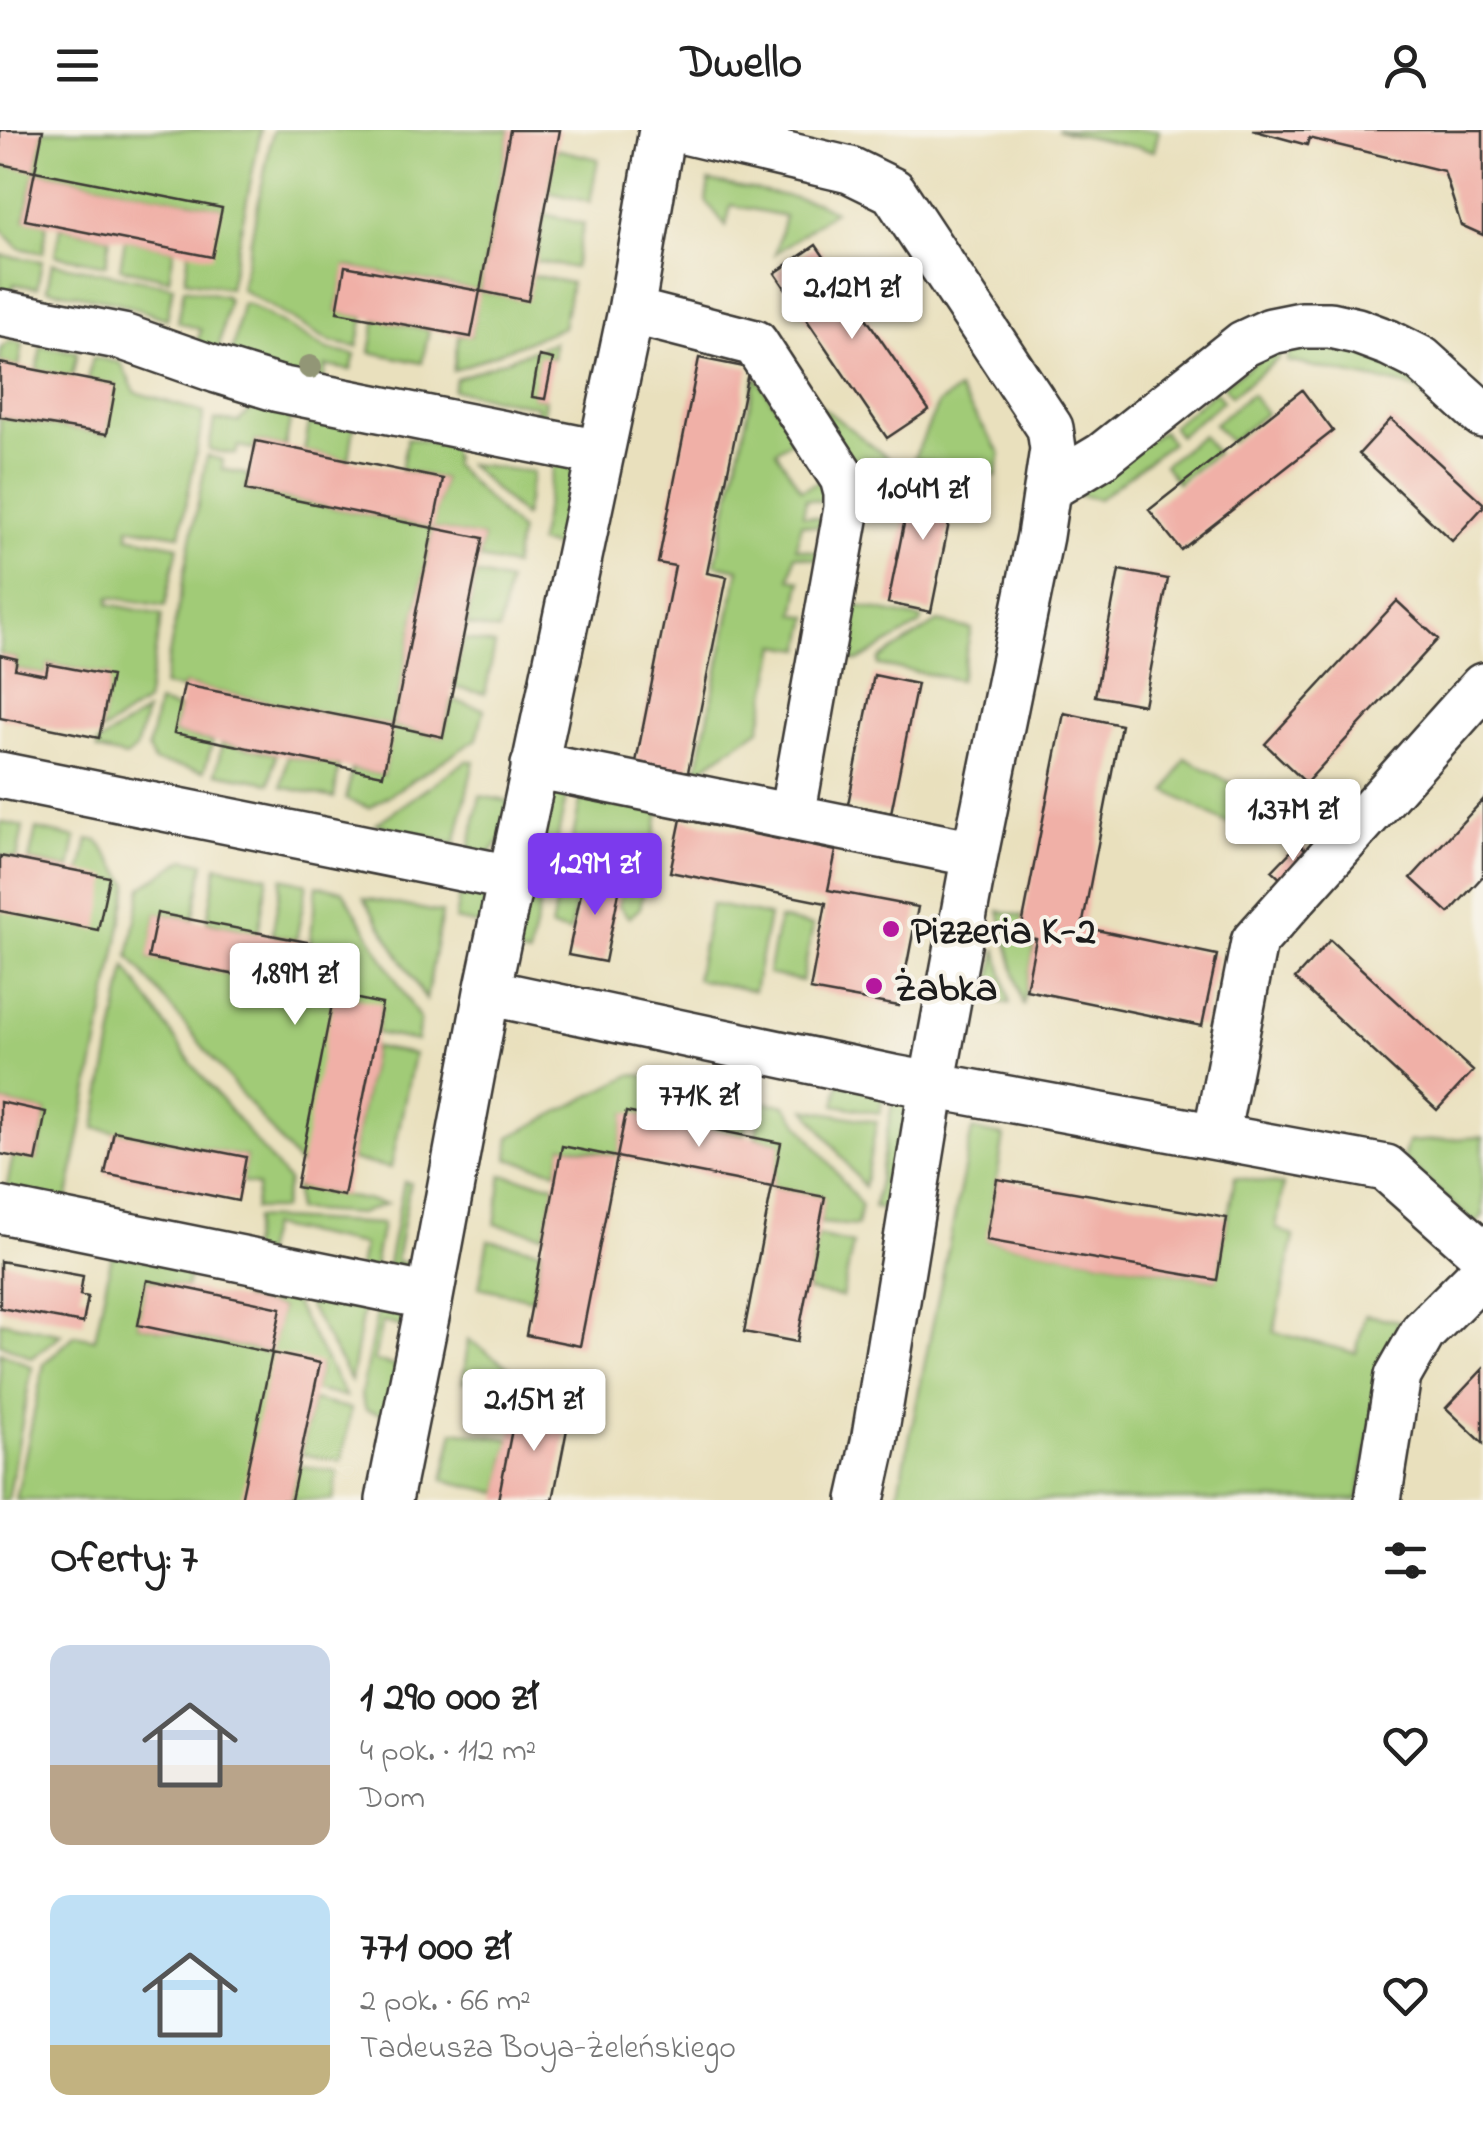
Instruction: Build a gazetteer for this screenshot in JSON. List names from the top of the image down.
{
  "places": ["Pizzeria K-2", "Żabka"],
  "page": {
    "header": "Dwello",
    "price": [
      "2.12M zł",
      "1.04M zł",
      "1.37M zł",
      "1.29M zł",
      "1.89M zł",
      "771K zł",
      "2.15M zł"
    ],
    "heading": "Oferty: 7",
    "list": [
      {
        "name": "1 290 000 zł",
        "note": "4 pok. · 112 m² · Dom"
      },
      {
        "name": "771 000 zł",
        "note": "2 pok. · 66 m² · Tadeusza Boya-Żeleńskiego"
      }
    ]
  }
}
